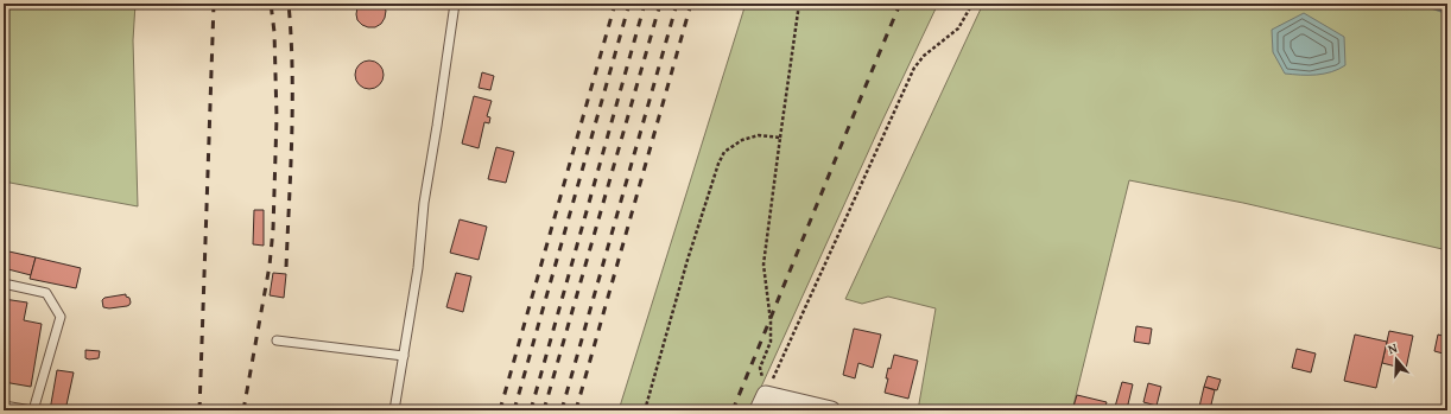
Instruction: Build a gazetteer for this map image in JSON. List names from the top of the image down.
{
  "north": "top"
}
